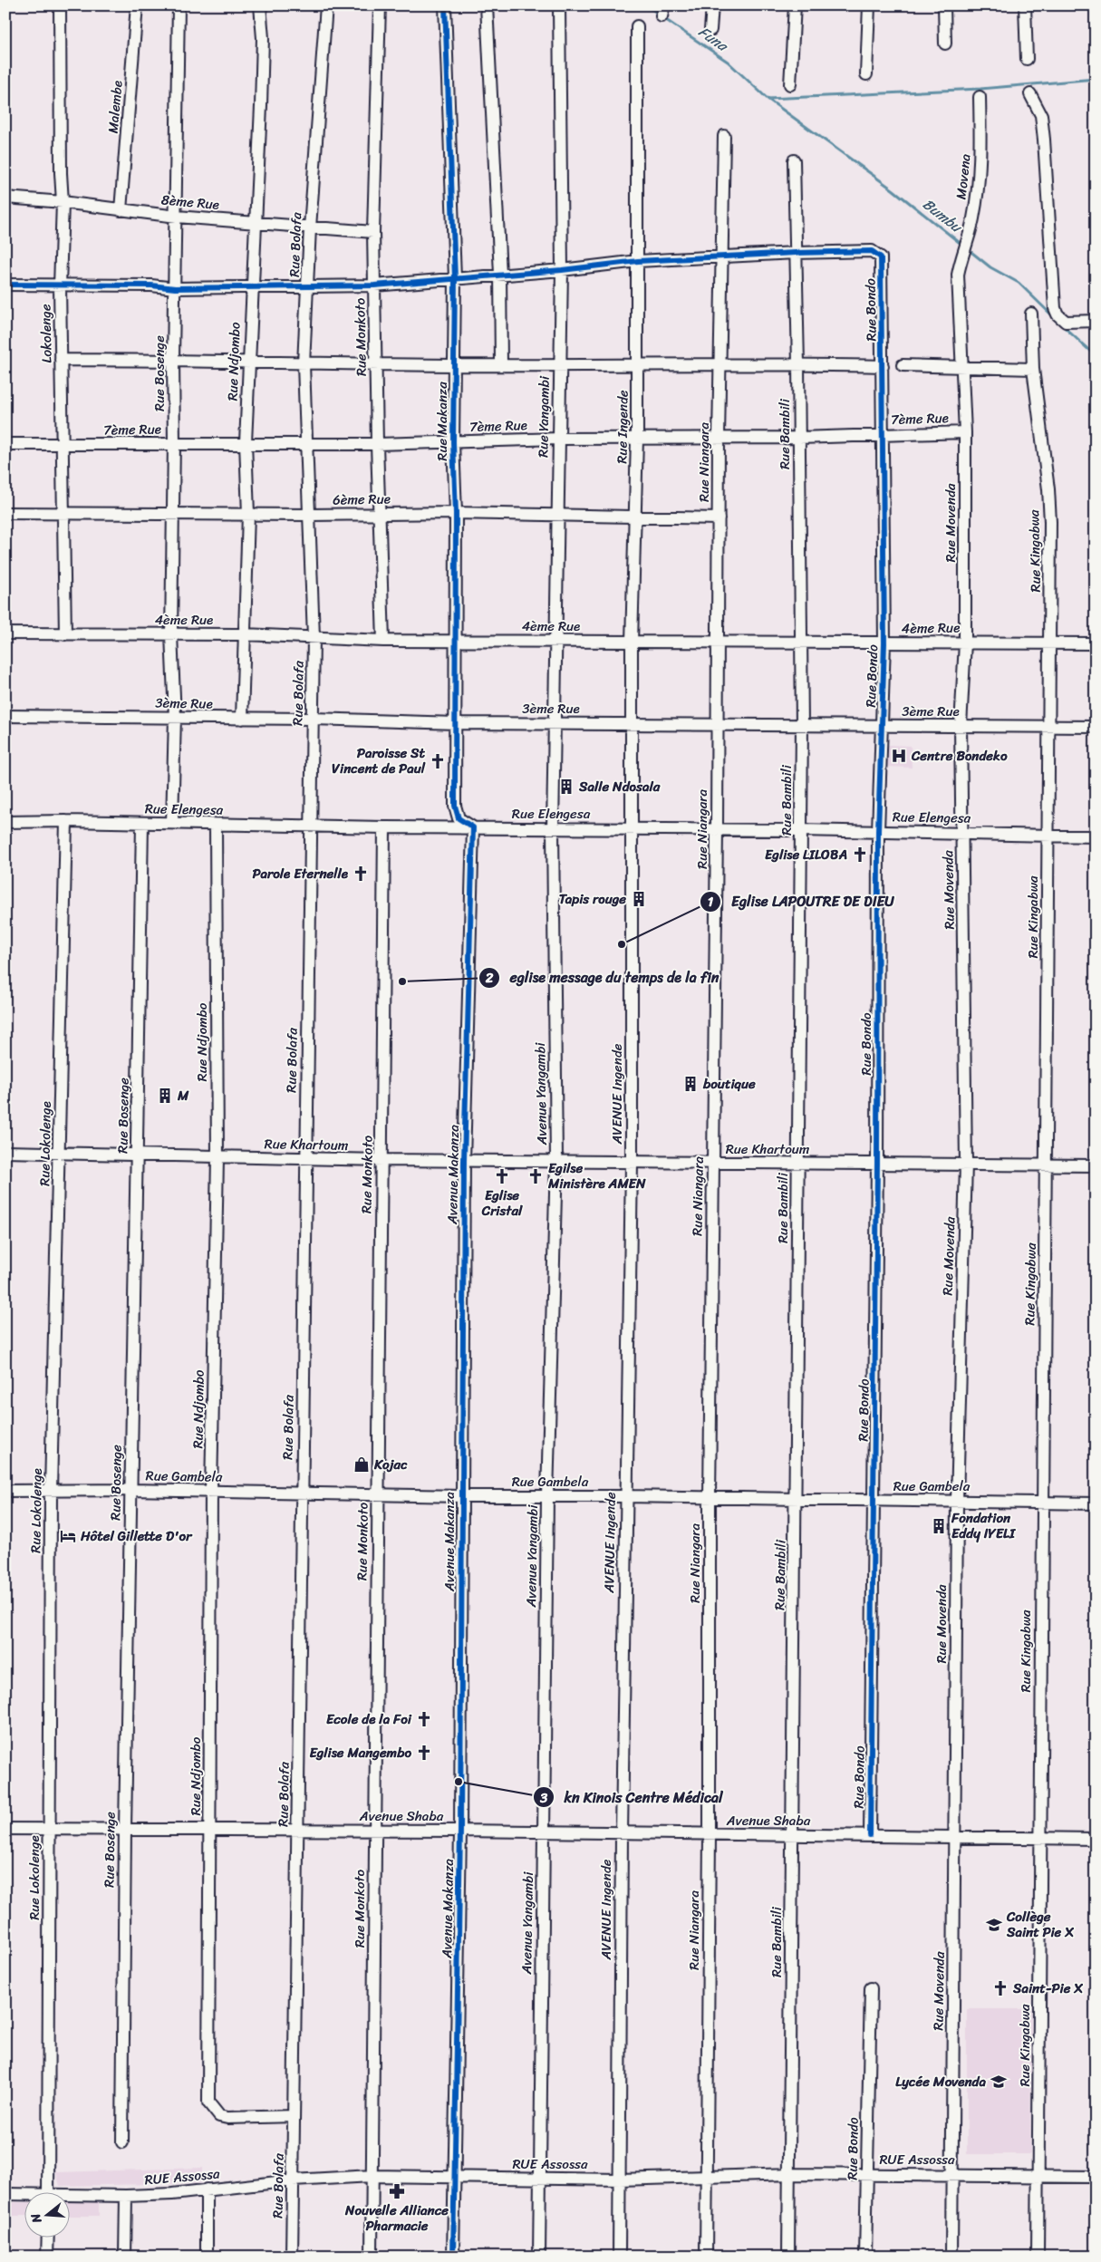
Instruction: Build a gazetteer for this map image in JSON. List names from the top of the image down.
{
  "streets": {
    "street": [
      "Malembe",
      "Movena",
      "8ème Rue",
      "Rue Bolafa",
      "Rue Bondo",
      "Lokolenge",
      "Rue Monkoto",
      "Rue Ndjombo",
      "Rue Bosenge",
      "Rue Yangambi",
      "7ème Rue",
      "Rue Makanza",
      "Rue Ingende",
      "Rue Bambili",
      "Rue Niangara",
      "6ème Rue",
      "Rue Movenda",
      "Rue Kingabwa",
      "4ème Rue",
      "3ème Rue",
      "Rue Elengesa",
      "Avenue Yangambi",
      "AVENUE Ingende",
      "Rue Lokolenge",
      "Rue Khartoum",
      "Avenue Makanza",
      "Rue Gambela",
      "Avenue Shaba",
      "RUE Assossa"
    ]
  },
  "crossings": [
    ["Malembe", "8ème Rue"],
    ["Movena", "Rue Movenda"],
    ["8ème Rue", "Rue Bolafa"],
    ["8ème Rue", "Lokolenge"],
    ["8ème Rue", "Rue Monkoto"],
    ["8ème Rue", "Rue Ndjombo"],
    ["8ème Rue", "Rue Bosenge"],
    ["Rue Bolafa", "Rue Ndjombo"],
    ["Rue Bolafa", "7ème Rue"],
    ["Rue Bolafa", "6ème Rue"],
    ["Rue Bolafa", "4ème Rue"],
    ["Rue Bolafa", "3ème Rue"],
    ["Rue Bolafa", "Rue Elengesa"],
    ["Rue Bolafa", "Rue Khartoum"],
    ["Rue Bolafa", "Rue Gambela"],
    ["Rue Bolafa", "Avenue Shaba"],
    ["Rue Bolafa", "RUE Assossa"],
    ["Rue Bondo", "7ème Rue"],
    ["Rue Bondo", "Rue Bambili"],
    ["Rue Bondo", "4ème Rue"],
    ["Rue Bondo", "3ème Rue"],
    ["Rue Bondo", "Rue Elengesa"],
    ["Rue Bondo", "Rue Khartoum"],
    ["Rue Bondo", "Rue Gambela"],
    ["Rue Bondo", "Avenue Shaba"],
    ["Rue Bondo", "RUE Assossa"],
    ["Lokolenge", "7ème Rue"],
    ["Lokolenge", "6ème Rue"],
    ["Lokolenge", "4ème Rue"],
    ["Rue Monkoto", "7ème Rue"],
    ["Rue Monkoto", "6ème Rue"],
    ["Rue Monkoto", "4ème Rue"],
    ["Rue Monkoto", "Rue Elengesa"],
    ["Rue Monkoto", "Rue Khartoum"],
    ["Rue Monkoto", "Rue Gambela"],
    ["Rue Monkoto", "Avenue Shaba"],
    ["Rue Monkoto", "RUE Assossa"],
    ["Rue Ndjombo", "7ème Rue"],
    ["Rue Ndjombo", "6ème Rue"],
    ["Rue Ndjombo", "4ème Rue"],
    ["Rue Ndjombo", "3ème Rue"],
    ["Rue Ndjombo", "Rue Elengesa"],
    ["Rue Ndjombo", "Rue Khartoum"],
    ["Rue Ndjombo", "Rue Gambela"],
    ["Rue Ndjombo", "Avenue Shaba"],
    ["Rue Bosenge", "7ème Rue"],
    ["Rue Bosenge", "6ème Rue"],
    ["Rue Bosenge", "4ème Rue"],
    ["Rue Bosenge", "3ème Rue"],
    ["Rue Bosenge", "Rue Elengesa"],
    ["Rue Bosenge", "Rue Khartoum"],
    ["Rue Bosenge", "Rue Gambela"],
    ["Rue Bosenge", "Avenue Shaba"],
    ["Rue Yangambi", "7ème Rue"],
    ["Rue Yangambi", "6ème Rue"],
    ["Rue Yangambi", "4ème Rue"],
    ["Rue Yangambi", "3ème Rue"],
    ["Rue Yangambi", "Rue Elengesa"],
    ["Rue Yangambi", "Avenue Yangambi"],
    ["7ème Rue", "Rue Makanza"],
    ["7ème Rue", "Rue Ingende"],
    ["7ème Rue", "Rue Bambili"],
    ["7ème Rue", "Rue Niangara"],
    ["7ème Rue", "Rue Movenda"],
    ["Rue Makanza", "6ème Rue"],
    ["Rue Makanza", "4ème Rue"],
    ["Rue Makanza", "3ème Rue"],
    ["Rue Makanza", "Rue Elengesa"],
    ["Rue Makanza", "Avenue Makanza"],
    ["Rue Ingende", "6ème Rue"],
    ["Rue Ingende", "4ème Rue"],
    ["Rue Ingende", "3ème Rue"],
    ["Rue Ingende", "Rue Elengesa"],
    ["Rue Ingende", "AVENUE Ingende"],
    ["Rue Bambili", "4ème Rue"],
    ["Rue Bambili", "3ème Rue"],
    ["Rue Bambili", "Rue Elengesa"],
    ["Rue Bambili", "Rue Khartoum"],
    ["Rue Bambili", "Rue Gambela"],
    ["Rue Bambili", "Avenue Shaba"],
    ["Rue Bambili", "RUE Assossa"],
    ["Rue Niangara", "6ème Rue"],
    ["Rue Niangara", "4ème Rue"],
    ["Rue Niangara", "3ème Rue"],
    ["Rue Niangara", "Rue Elengesa"],
    ["Rue Niangara", "Rue Khartoum"],
    ["Rue Niangara", "Rue Gambela"],
    ["Rue Niangara", "Avenue Shaba"],
    ["Rue Niangara", "RUE Assossa"],
    ["Rue Movenda", "4ème Rue"],
    ["Rue Movenda", "3ème Rue"],
    ["Rue Movenda", "Rue Elengesa"],
    ["Rue Movenda", "Rue Khartoum"],
    ["Rue Movenda", "Rue Gambela"],
    ["Rue Movenda", "Avenue Shaba"],
    ["Rue Movenda", "RUE Assossa"],
    ["Rue Kingabwa", "4ème Rue"],
    ["Rue Kingabwa", "3ème Rue"],
    ["Rue Kingabwa", "Rue Elengesa"],
    ["Rue Kingabwa", "Rue Khartoum"],
    ["Rue Kingabwa", "Rue Gambela"],
    ["Rue Kingabwa", "Avenue Shaba"],
    ["Rue Kingabwa", "RUE Assossa"],
    ["Rue Elengesa", "Avenue Yangambi"],
    ["Rue Elengesa", "AVENUE Ingende"],
    ["Rue Elengesa", "Rue Lokolenge"],
    ["Rue Elengesa", "Avenue Makanza"],
    ["Avenue Yangambi", "Rue Khartoum"],
    ["Avenue Yangambi", "Rue Gambela"],
    ["Avenue Yangambi", "Avenue Shaba"],
    ["Avenue Yangambi", "RUE Assossa"],
    ["AVENUE Ingende", "Rue Khartoum"],
    ["AVENUE Ingende", "Rue Gambela"],
    ["AVENUE Ingende", "Avenue Shaba"],
    ["AVENUE Ingende", "RUE Assossa"],
    ["Rue Lokolenge", "Rue Khartoum"],
    ["Rue Lokolenge", "Rue Gambela"],
    ["Rue Lokolenge", "Avenue Shaba"],
    ["Rue Khartoum", "Avenue Makanza"],
    ["Avenue Makanza", "Rue Gambela"],
    ["Avenue Makanza", "Avenue Shaba"],
    ["Avenue Makanza", "RUE Assossa"]
  ],
  "water": ["Funa", "Bumbu"],
  "places": {
    "hospital": ["Centre Bondeko"],
    "church": [
      "Paroisse St Vincent de Paul",
      "Eglise LILOBA",
      "Parole Eternelle",
      "Eglise Cristal",
      "Egilse Ministère AMEN",
      "Ecole de la Foi",
      "Eglise Mangembo",
      "Saint-Pie X"
    ],
    "building": [
      "Salle Ndosala",
      "Tapis rouge",
      "boutique",
      "M",
      "Fondation Eddy IYELI"
    ],
    "other": ["Eglise LAPOUTRE DE DIEU", "eglise message du temps de la fin", "kn Kinois Centre Médical"],
    "shop": ["Kojac"],
    "hotel": ["Hôtel Gillette D'or"],
    "school or university": ["Collège Saint Pie X", "Lycée Movenda"],
    "pharmacy": ["Nouvelle Alliance Pharmacie"]
  },
  "north": "left"
}
